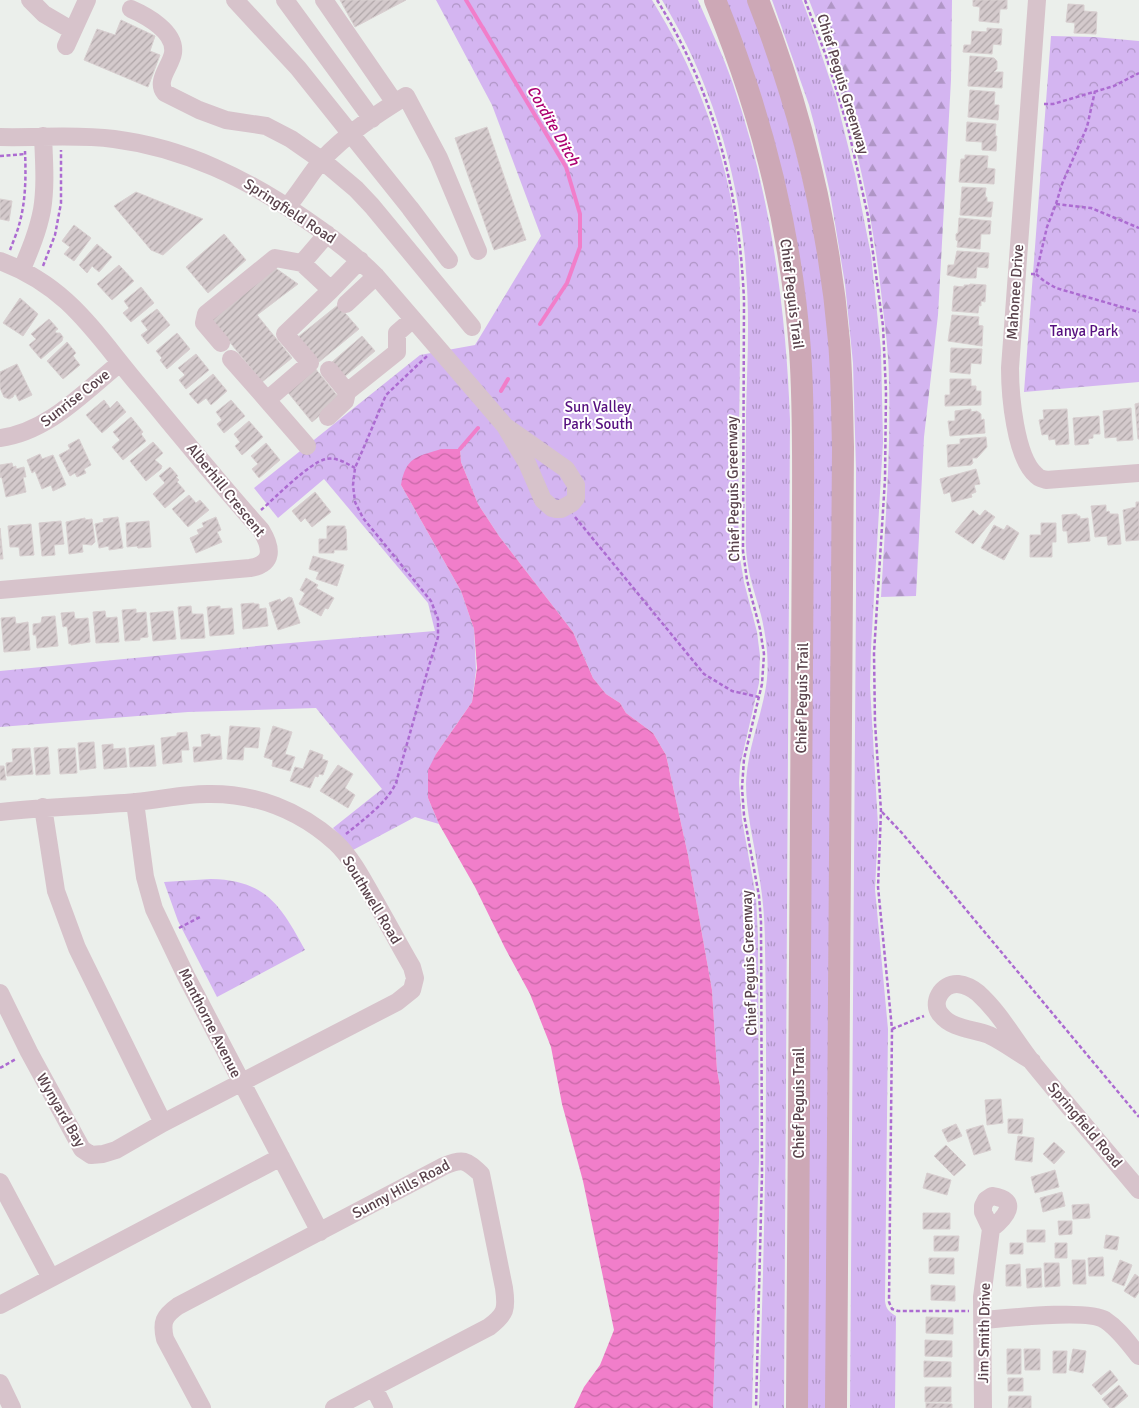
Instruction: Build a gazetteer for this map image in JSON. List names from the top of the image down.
{
  "streets": {
    "main road": ["Chief Peguis Trail"],
    "street": [
      "Springfield Road",
      "Mahonee Drive",
      "Sunrise Cove",
      "Alberhill Crescent",
      "Southwell Road",
      "Manthorne Avenue",
      "Wynyard Bay",
      "Sunny Hills Road",
      "Jim Smith Drive"
    ],
    "path": ["Chief Peguis Greenway"]
  },
  "crossings": [
    ["Chief Peguis Greenway", "Jim Smith Drive"],
    ["Sunrise Cove", "Alberhill Crescent"],
    ["Southwell Road", "Manthorne Avenue"],
    ["Southwell Road", "Wynyard Bay"],
    ["Manthorne Avenue", "Wynyard Bay"],
    ["Manthorne Avenue", "Sunny Hills Road"]
  ],
  "water": ["Cordite Ditch"],
  "parks": ["Tanya Park", "Sun Valley Park South"]
}
